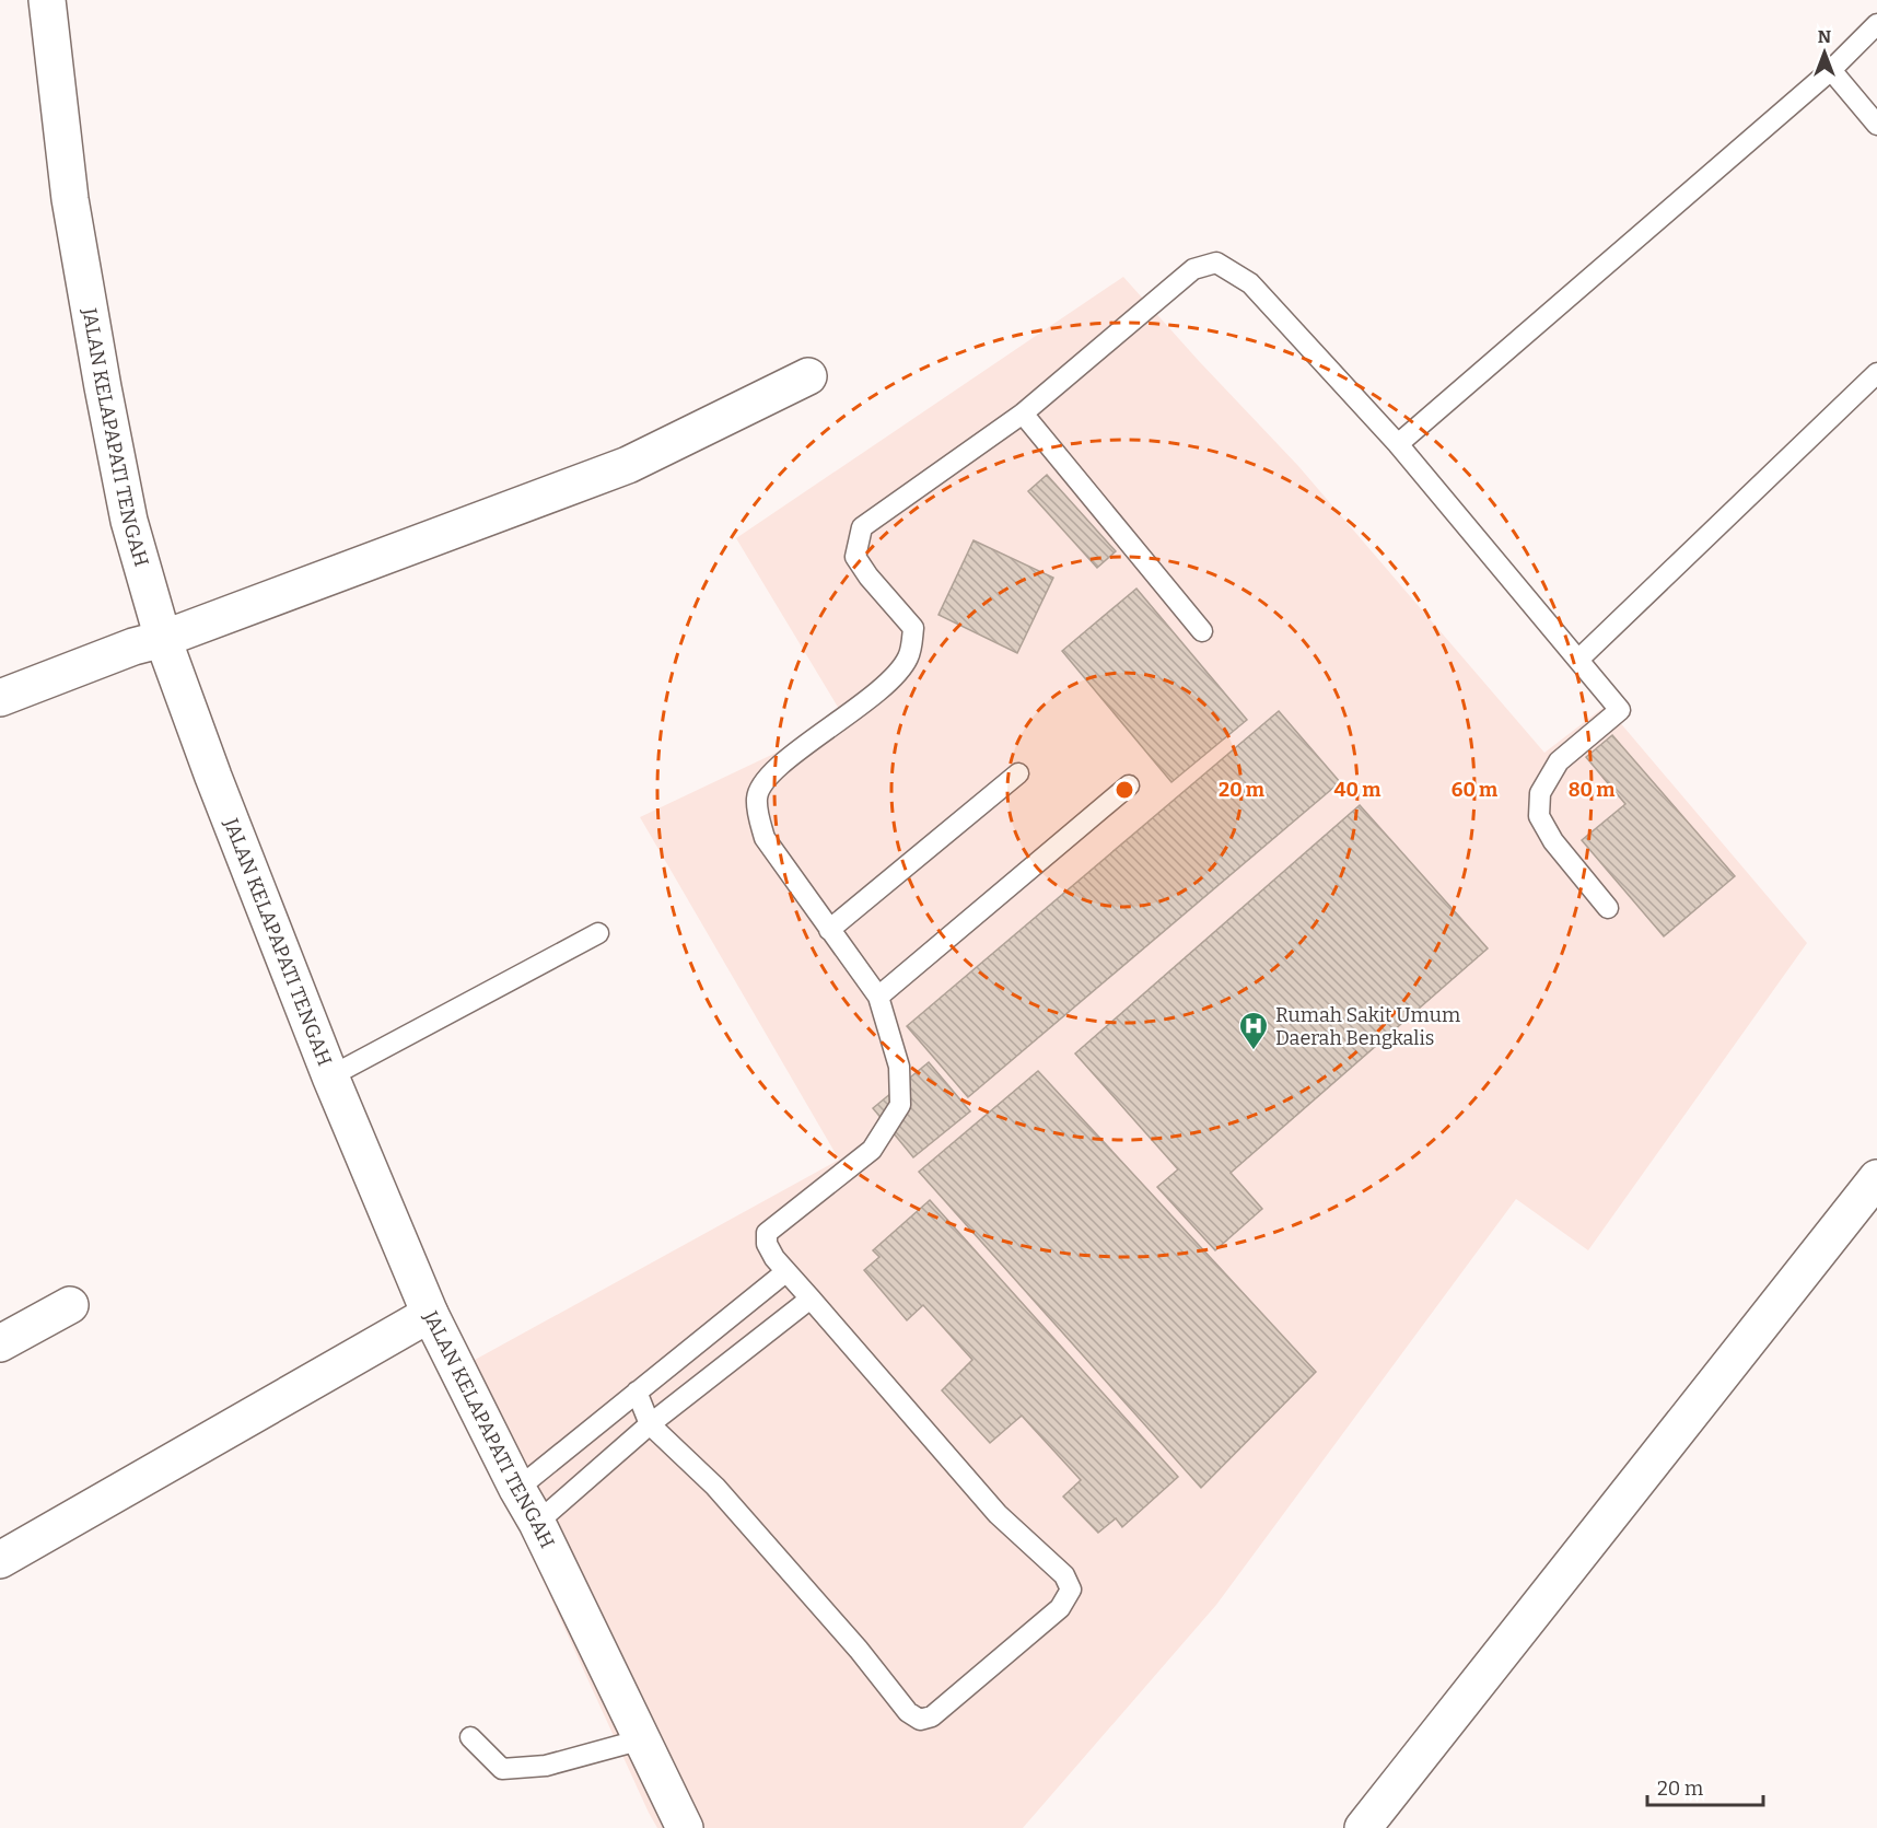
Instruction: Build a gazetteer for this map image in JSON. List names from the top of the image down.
{
  "streets": {
    "street": ["JALAN KELAPAPATI TENGAH"]
  },
  "places": {
    "hospital": ["Rumah Sakit Umum Daerah Bengkalis"]
  },
  "scale_bar": "20 m",
  "north": "top",
  "rings": [
    "20 m",
    "40 m",
    "60 m",
    "80 m"
  ]
}
